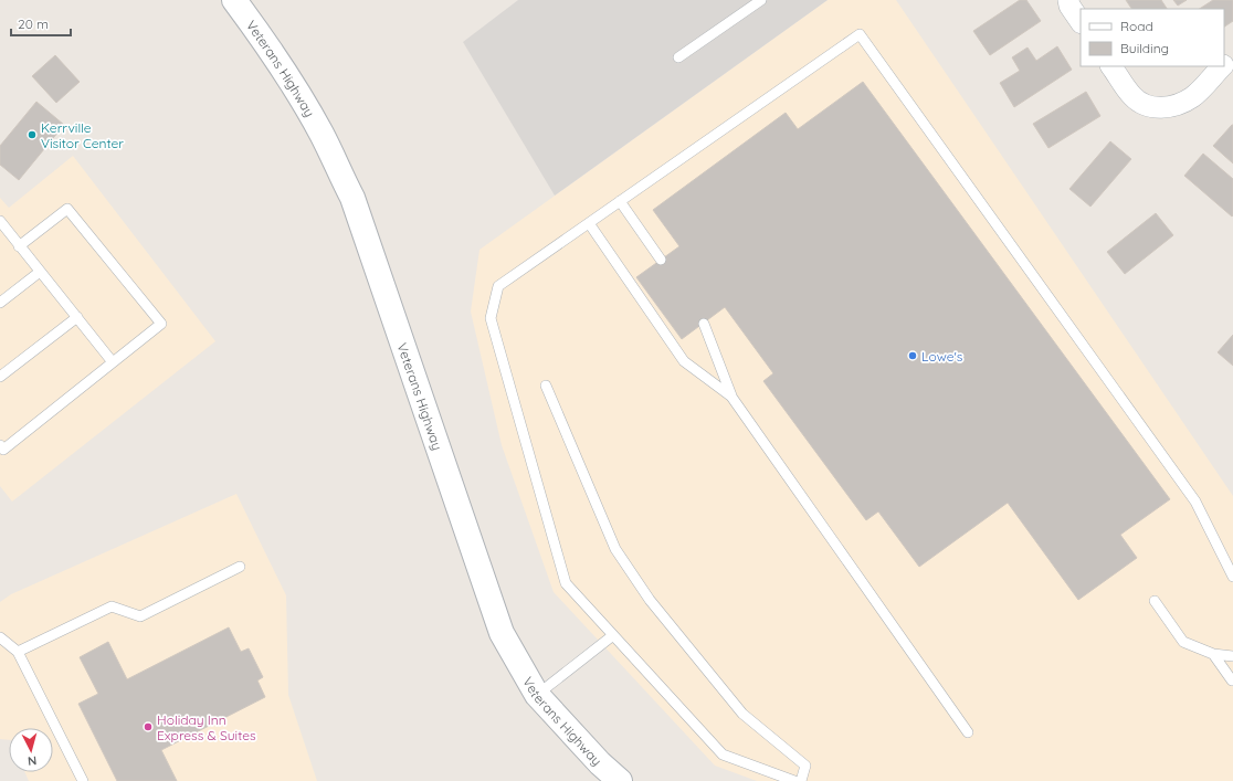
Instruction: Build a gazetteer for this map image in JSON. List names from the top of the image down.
{
  "streets": {
    "street": ["Veterans Highway"]
  },
  "places": ["Kerrville Visitor Center", "Lowe's", "Holiday Inn Express & Suites"],
  "legend": ["Road", "Building"],
  "scale_bar": "20 m",
  "north": "bottom"
}
